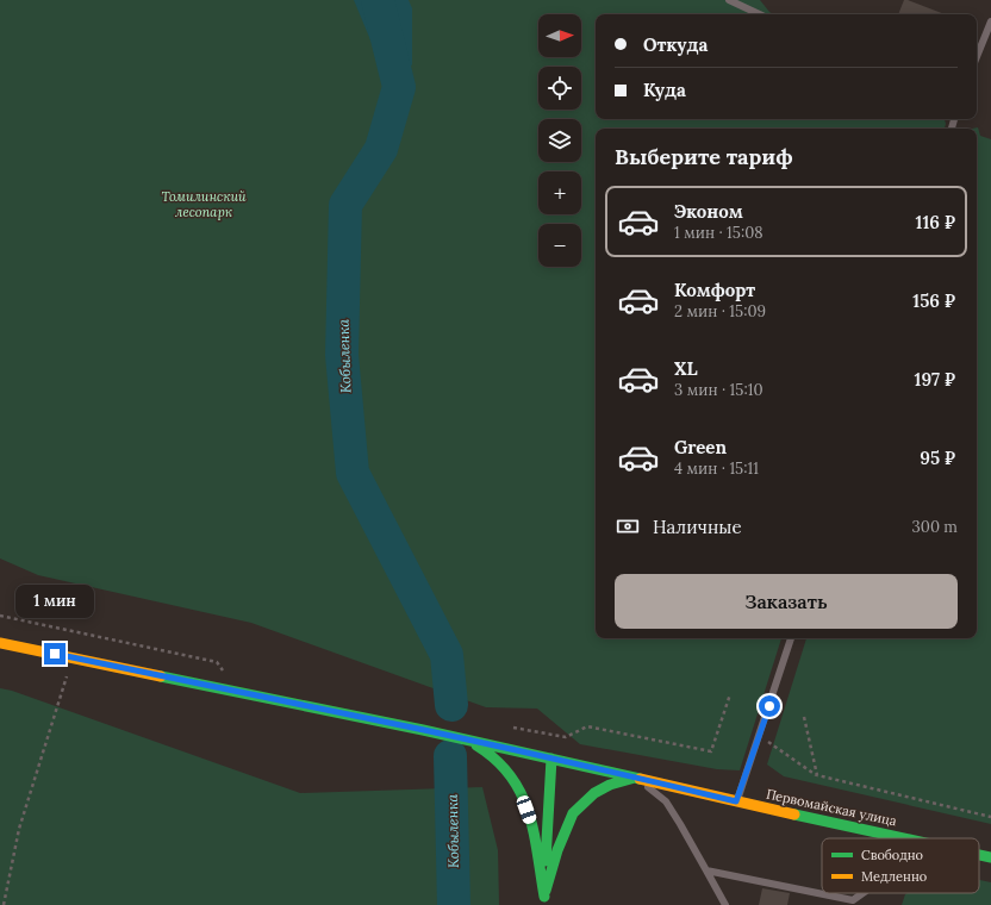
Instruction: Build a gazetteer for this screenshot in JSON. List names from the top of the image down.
{
  "streets": {
    "street": ["Первомайская улица"]
  },
  "water": ["Кобыленка"],
  "parks": ["Томилинский лесопарк"],
  "legend": ["Свободно", "Медленно"],
  "north": "right",
  "page": {
    "map_buttons": ["+", "−"],
    "banner": ["Откуда", "Куда"],
    "heading": "Выберите тариф",
    "list": [
      {
        "name": "Эконом",
        "note": "1 мин · 15:08",
        "value": "116 ₽"
      },
      {
        "name": "Комфорт",
        "note": "2 мин · 15:09",
        "value": "156 ₽"
      },
      {
        "name": "XL",
        "note": "3 мин · 15:10",
        "value": "197 ₽"
      },
      {
        "name": "Green",
        "note": "4 мин · 15:11",
        "value": "95 ₽"
      }
    ],
    "pay": ["Наличные", "300 m"],
    "buttons": "Заказать",
    "bubble": "1 мин"
  }
}
